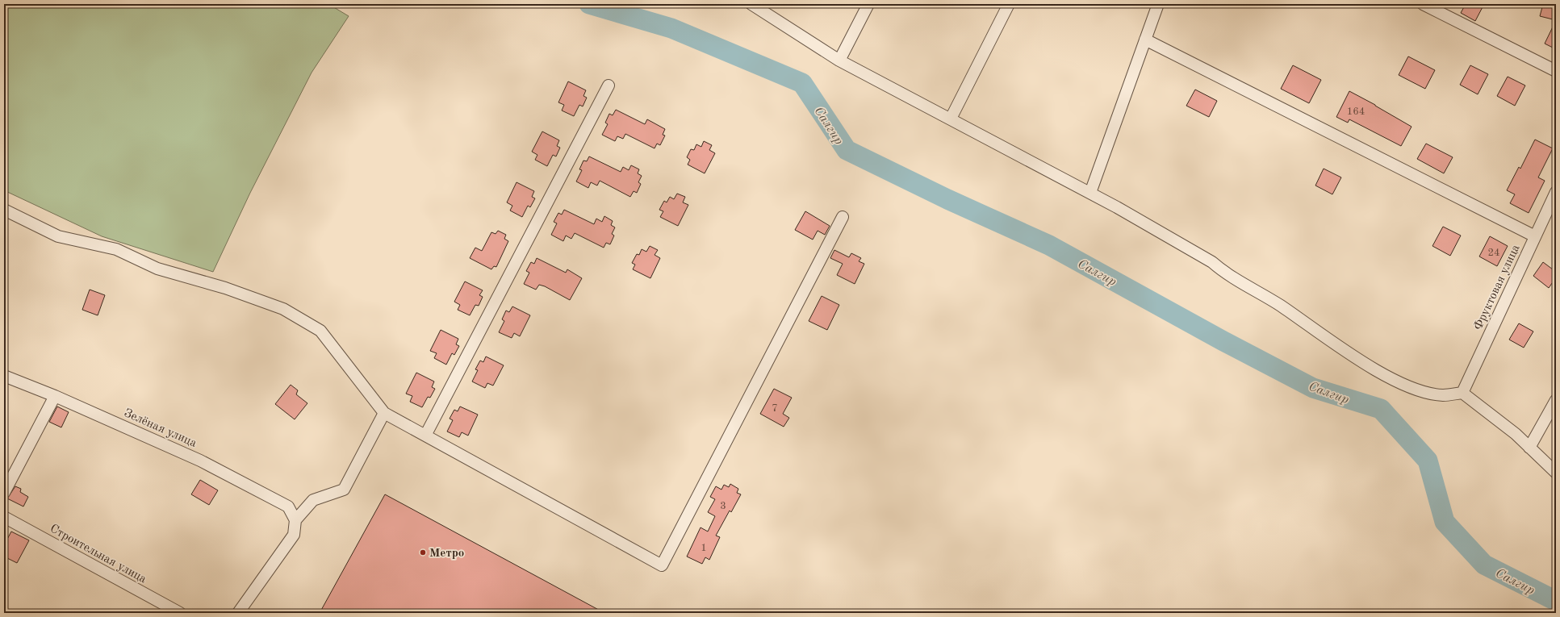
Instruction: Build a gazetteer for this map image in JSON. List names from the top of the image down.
{
  "streets": {
    "street": ["Фруктовая улица", "Зелёная улица", "Строительная улица"]
  },
  "water": ["Салгир"],
  "places": ["Метро"],
  "house_numbers": [
    "164",
    "24",
    "7",
    "3",
    "1"
  ]
}
